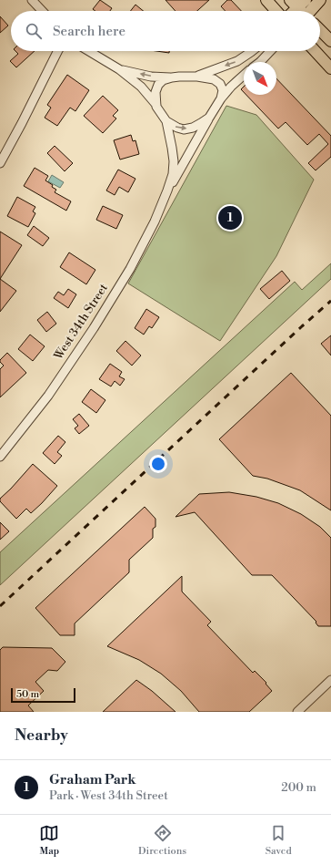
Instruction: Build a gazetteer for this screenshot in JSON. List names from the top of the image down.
{
  "streets": {
    "street": ["West 34th Street"]
  },
  "scale_bar": "50 m",
  "north": "bottom right",
  "page": {
    "search": "Search here",
    "pins": "1",
    "scale": "50 m",
    "heading": "Nearby",
    "list": [
      {
        "mark": "1",
        "name": "Graham Park",
        "note": "Park · West 34th Street",
        "value": "200 m"
      }
    ],
    "nav": ["Map", "Directions", "Saved"]
  }
}
